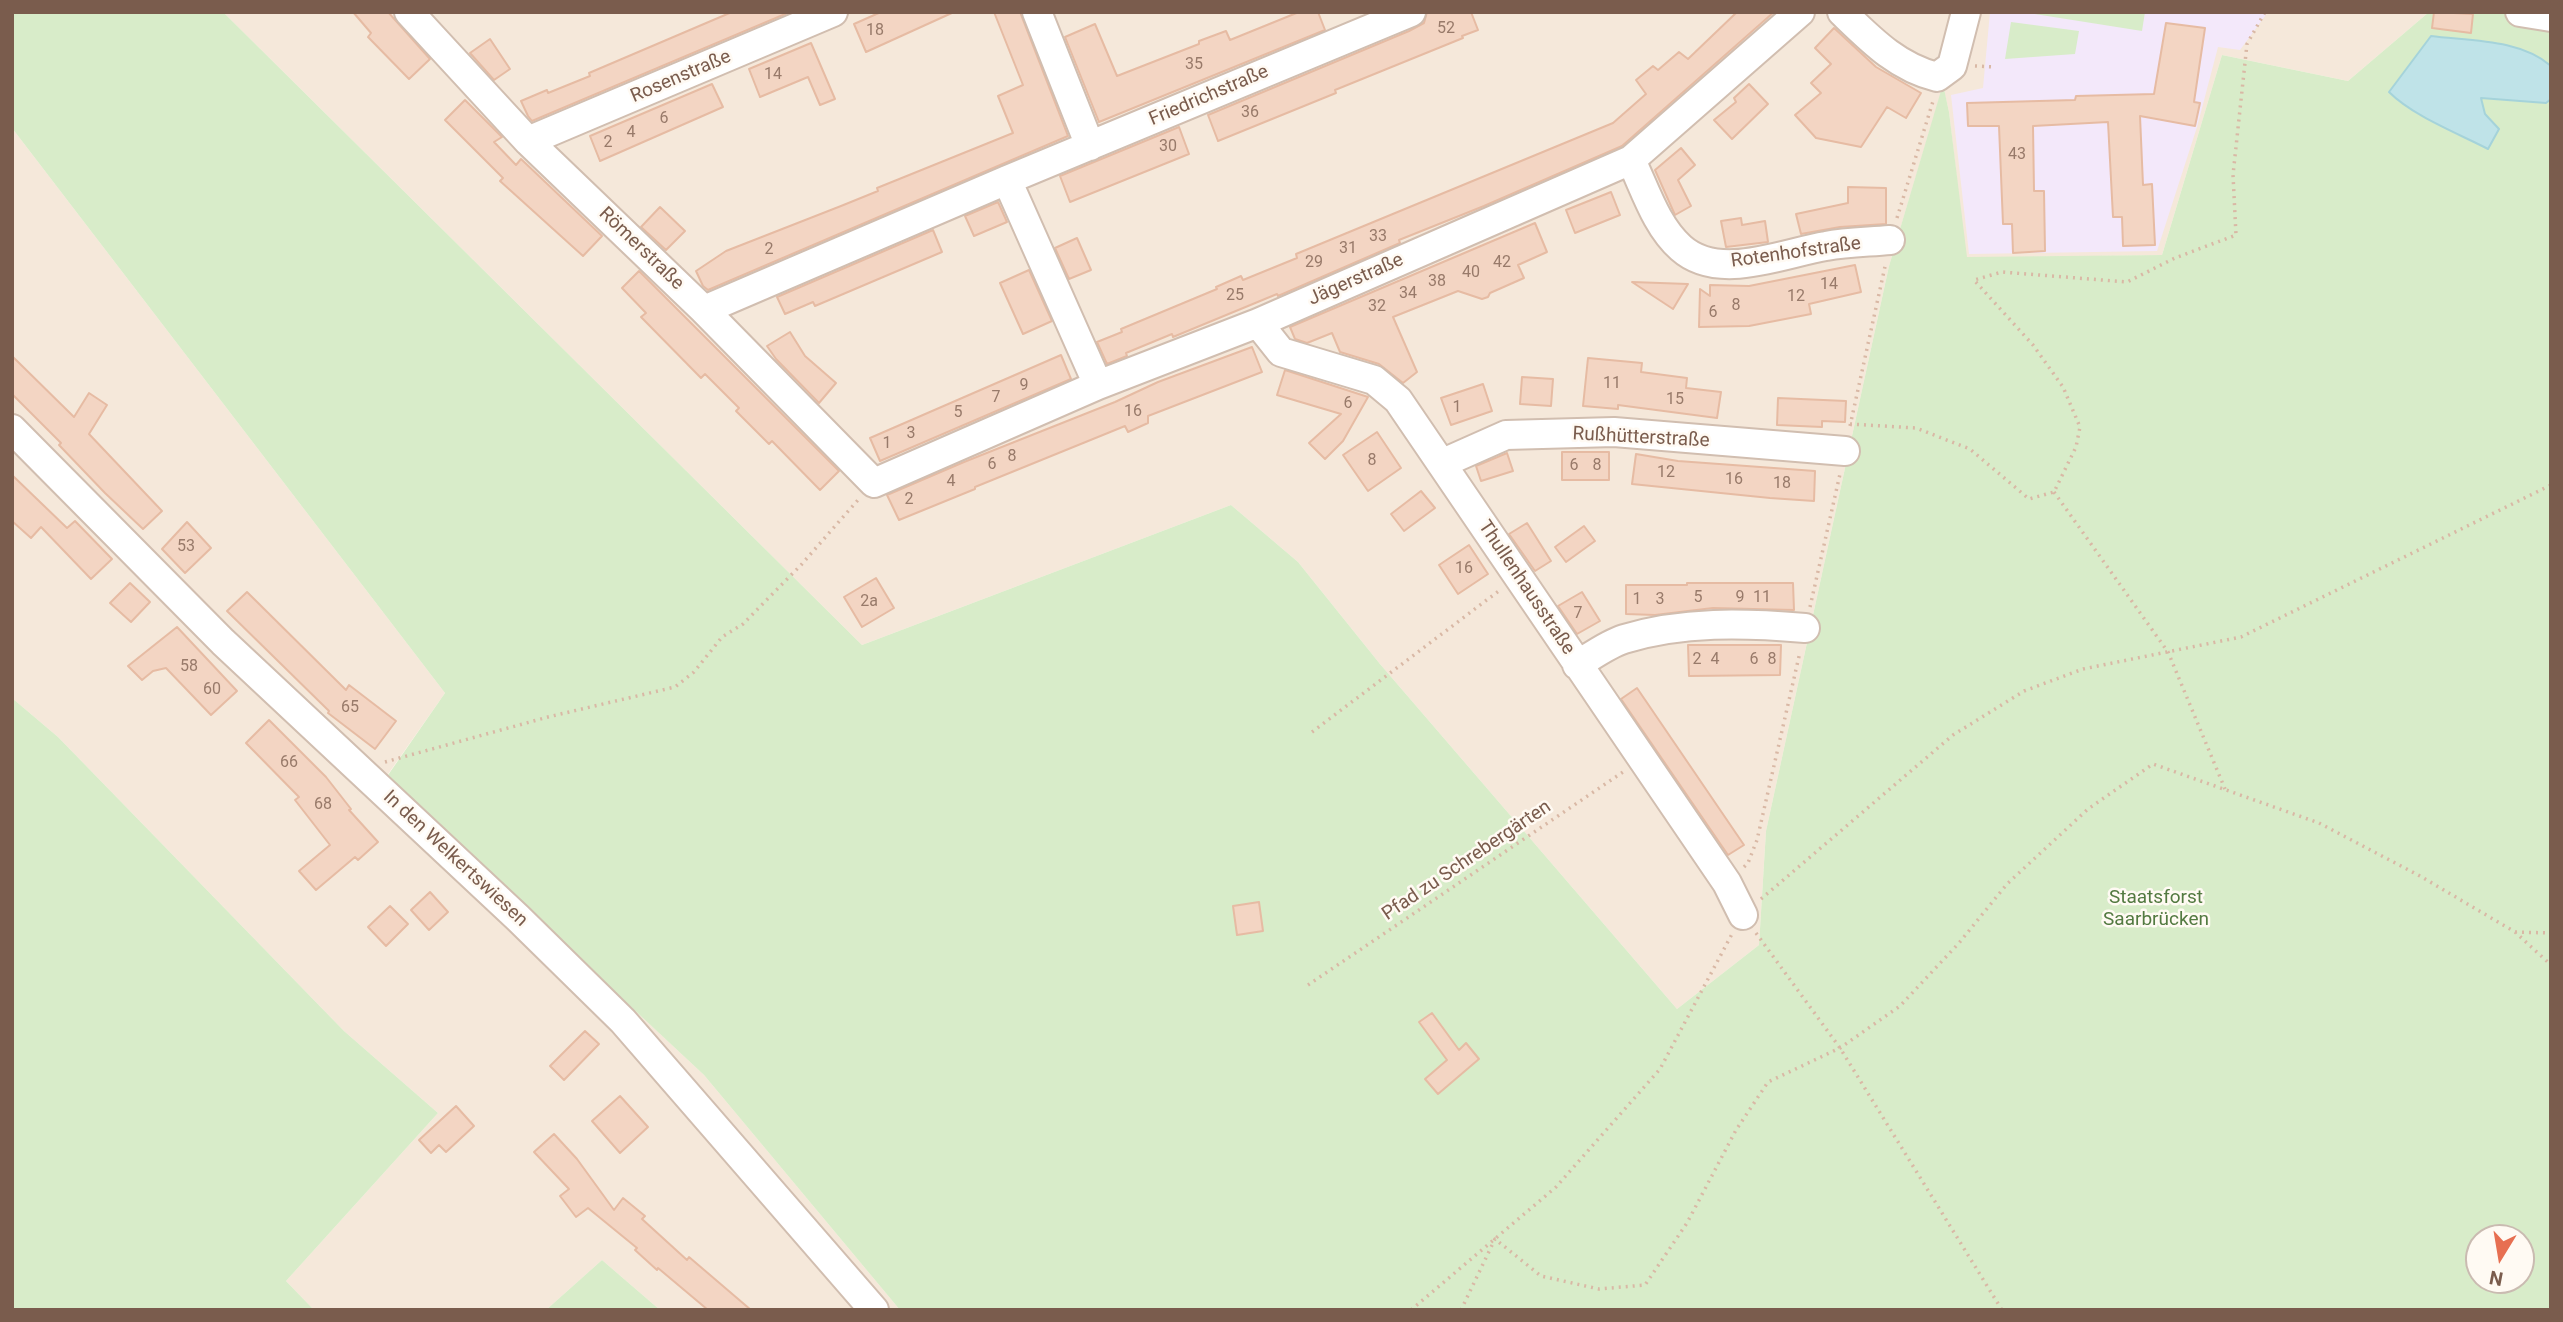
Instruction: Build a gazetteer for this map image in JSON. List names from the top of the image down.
{
  "streets": {
    "street": [
      "Rosenstraße",
      "Friedrichstraße",
      "Römerstraße",
      "Rotenhofstraße",
      "Jägerstraße",
      "Rußhütterstraße",
      "Thullenhausstraße",
      "In den Welkertswiesen"
    ],
    "path": ["Pfad zu Schrebergärten"]
  },
  "crossings": [
    ["Rosenstraße", "Römerstraße"],
    ["Friedrichstraße", "Römerstraße"],
    ["Römerstraße", "Jägerstraße"],
    ["Rotenhofstraße", "Jägerstraße"],
    ["Jägerstraße", "Thullenhausstraße"],
    ["Rußhütterstraße", "Thullenhausstraße"],
    ["Thullenhausstraße", "Pfad zu Schrebergärten"]
  ],
  "parks": ["Staatsforst Saarbrücken"],
  "house_numbers": [
    "52",
    "18",
    "35",
    "14",
    "36",
    "6",
    "4",
    "2",
    "30",
    "43",
    "33",
    "31",
    "2",
    "29",
    "42",
    "40",
    "38",
    "14",
    "34",
    "25",
    "12",
    "8",
    "32",
    "6",
    "11",
    "9",
    "7",
    "15",
    "6",
    "1",
    "16",
    "5",
    "3",
    "1",
    "8",
    "8",
    "6",
    "6",
    "8",
    "12",
    "16",
    "4",
    "18",
    "2",
    "53",
    "16",
    "5",
    "9",
    "11",
    "1",
    "3",
    "2a",
    "7",
    "2",
    "4",
    "6",
    "8",
    "58",
    "60",
    "65",
    "66",
    "68"
  ],
  "north": "bottom"
}
